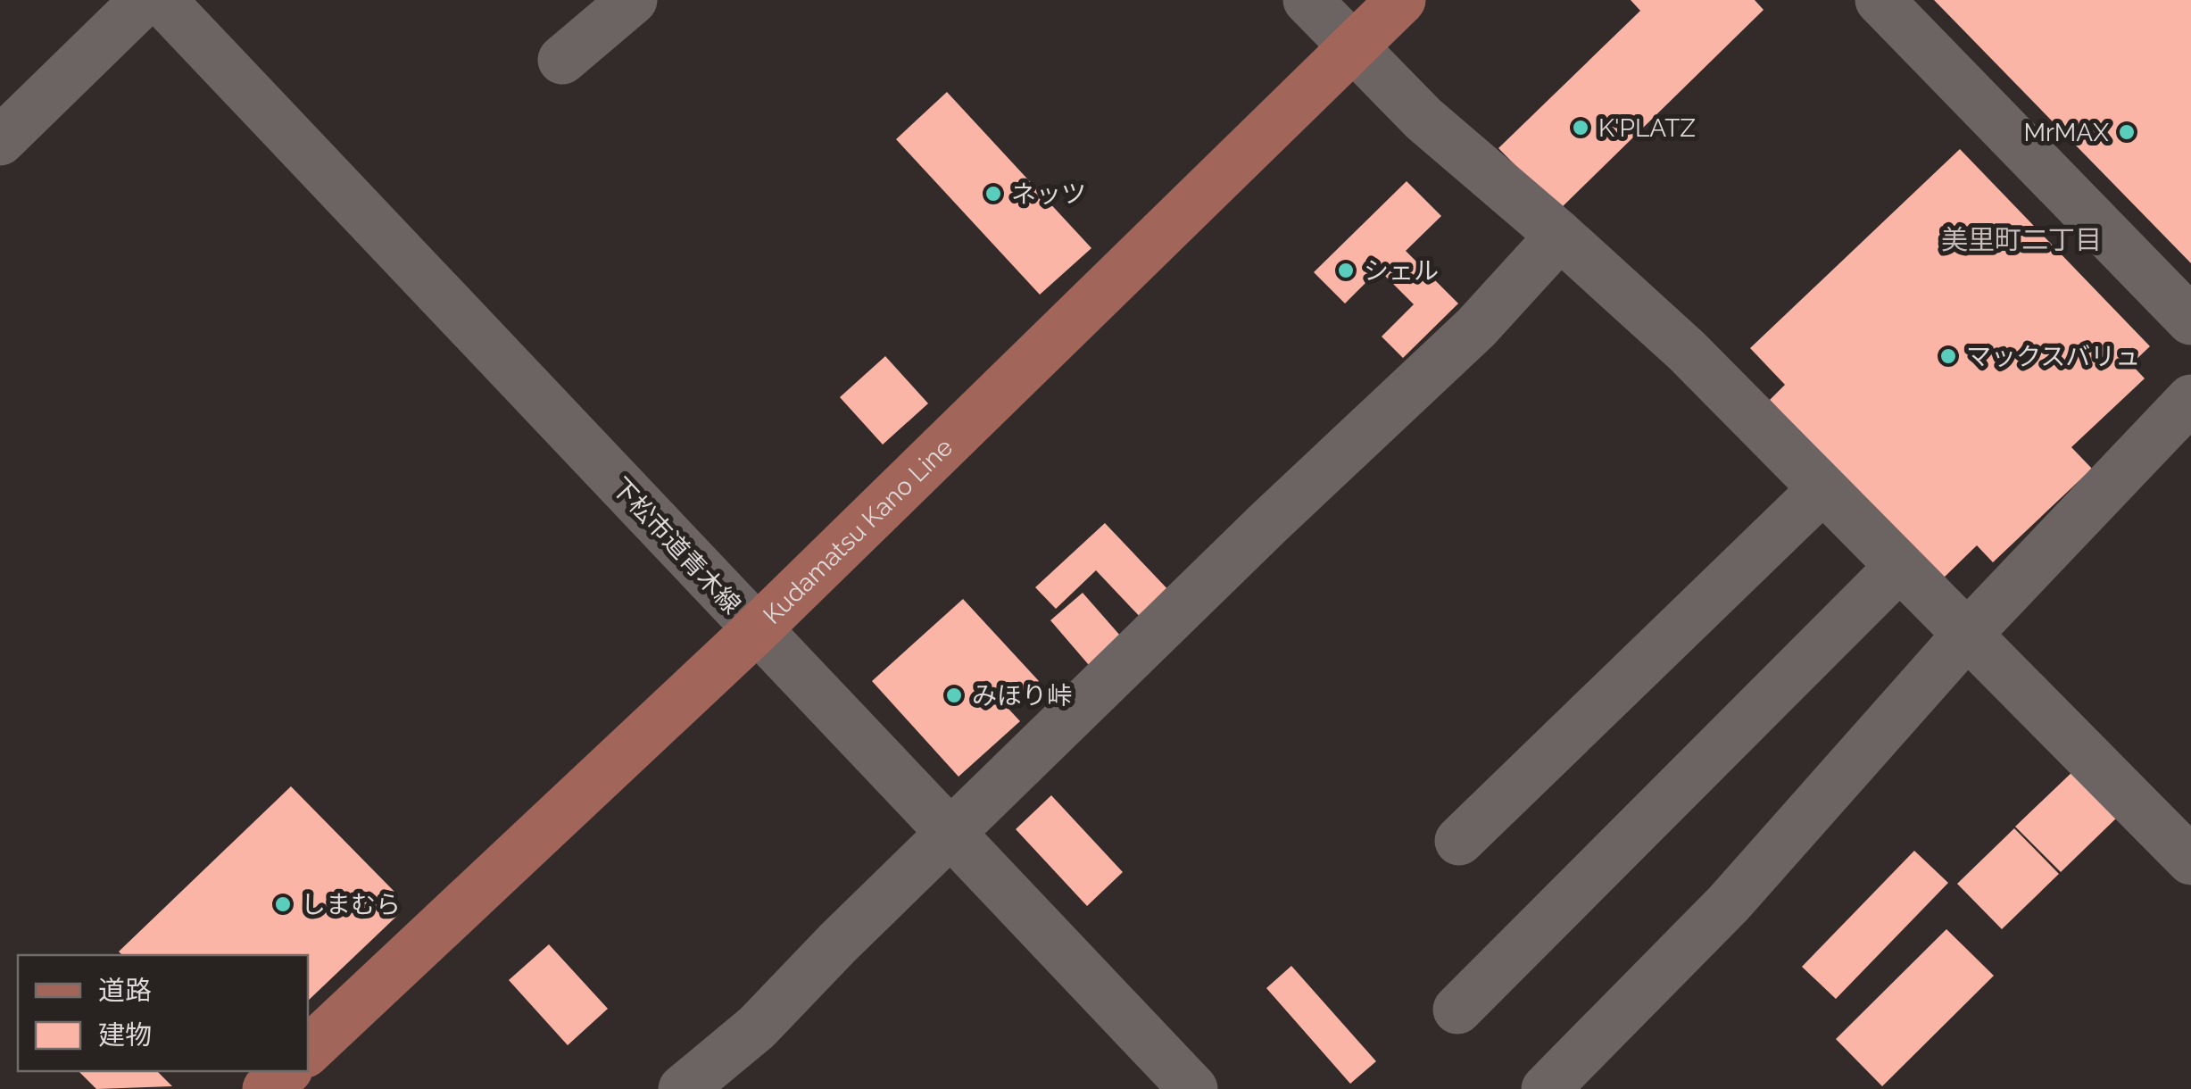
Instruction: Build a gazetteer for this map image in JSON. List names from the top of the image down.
{
  "streets": {
    "main road": ["Kudamatsu Kano Line"],
    "street": ["下松市道青木線"]
  },
  "crossings": [
    ["Kudamatsu Kano Line", "下松市道青木線"]
  ],
  "districts": ["美里町二丁目"],
  "places": [
    "K'PLATZ",
    "MrMAX",
    "ネッツ",
    "シェル",
    "マックスバリュ",
    "みほり峠",
    "しまむら"
  ],
  "legend": ["道路", "建物"]
}
